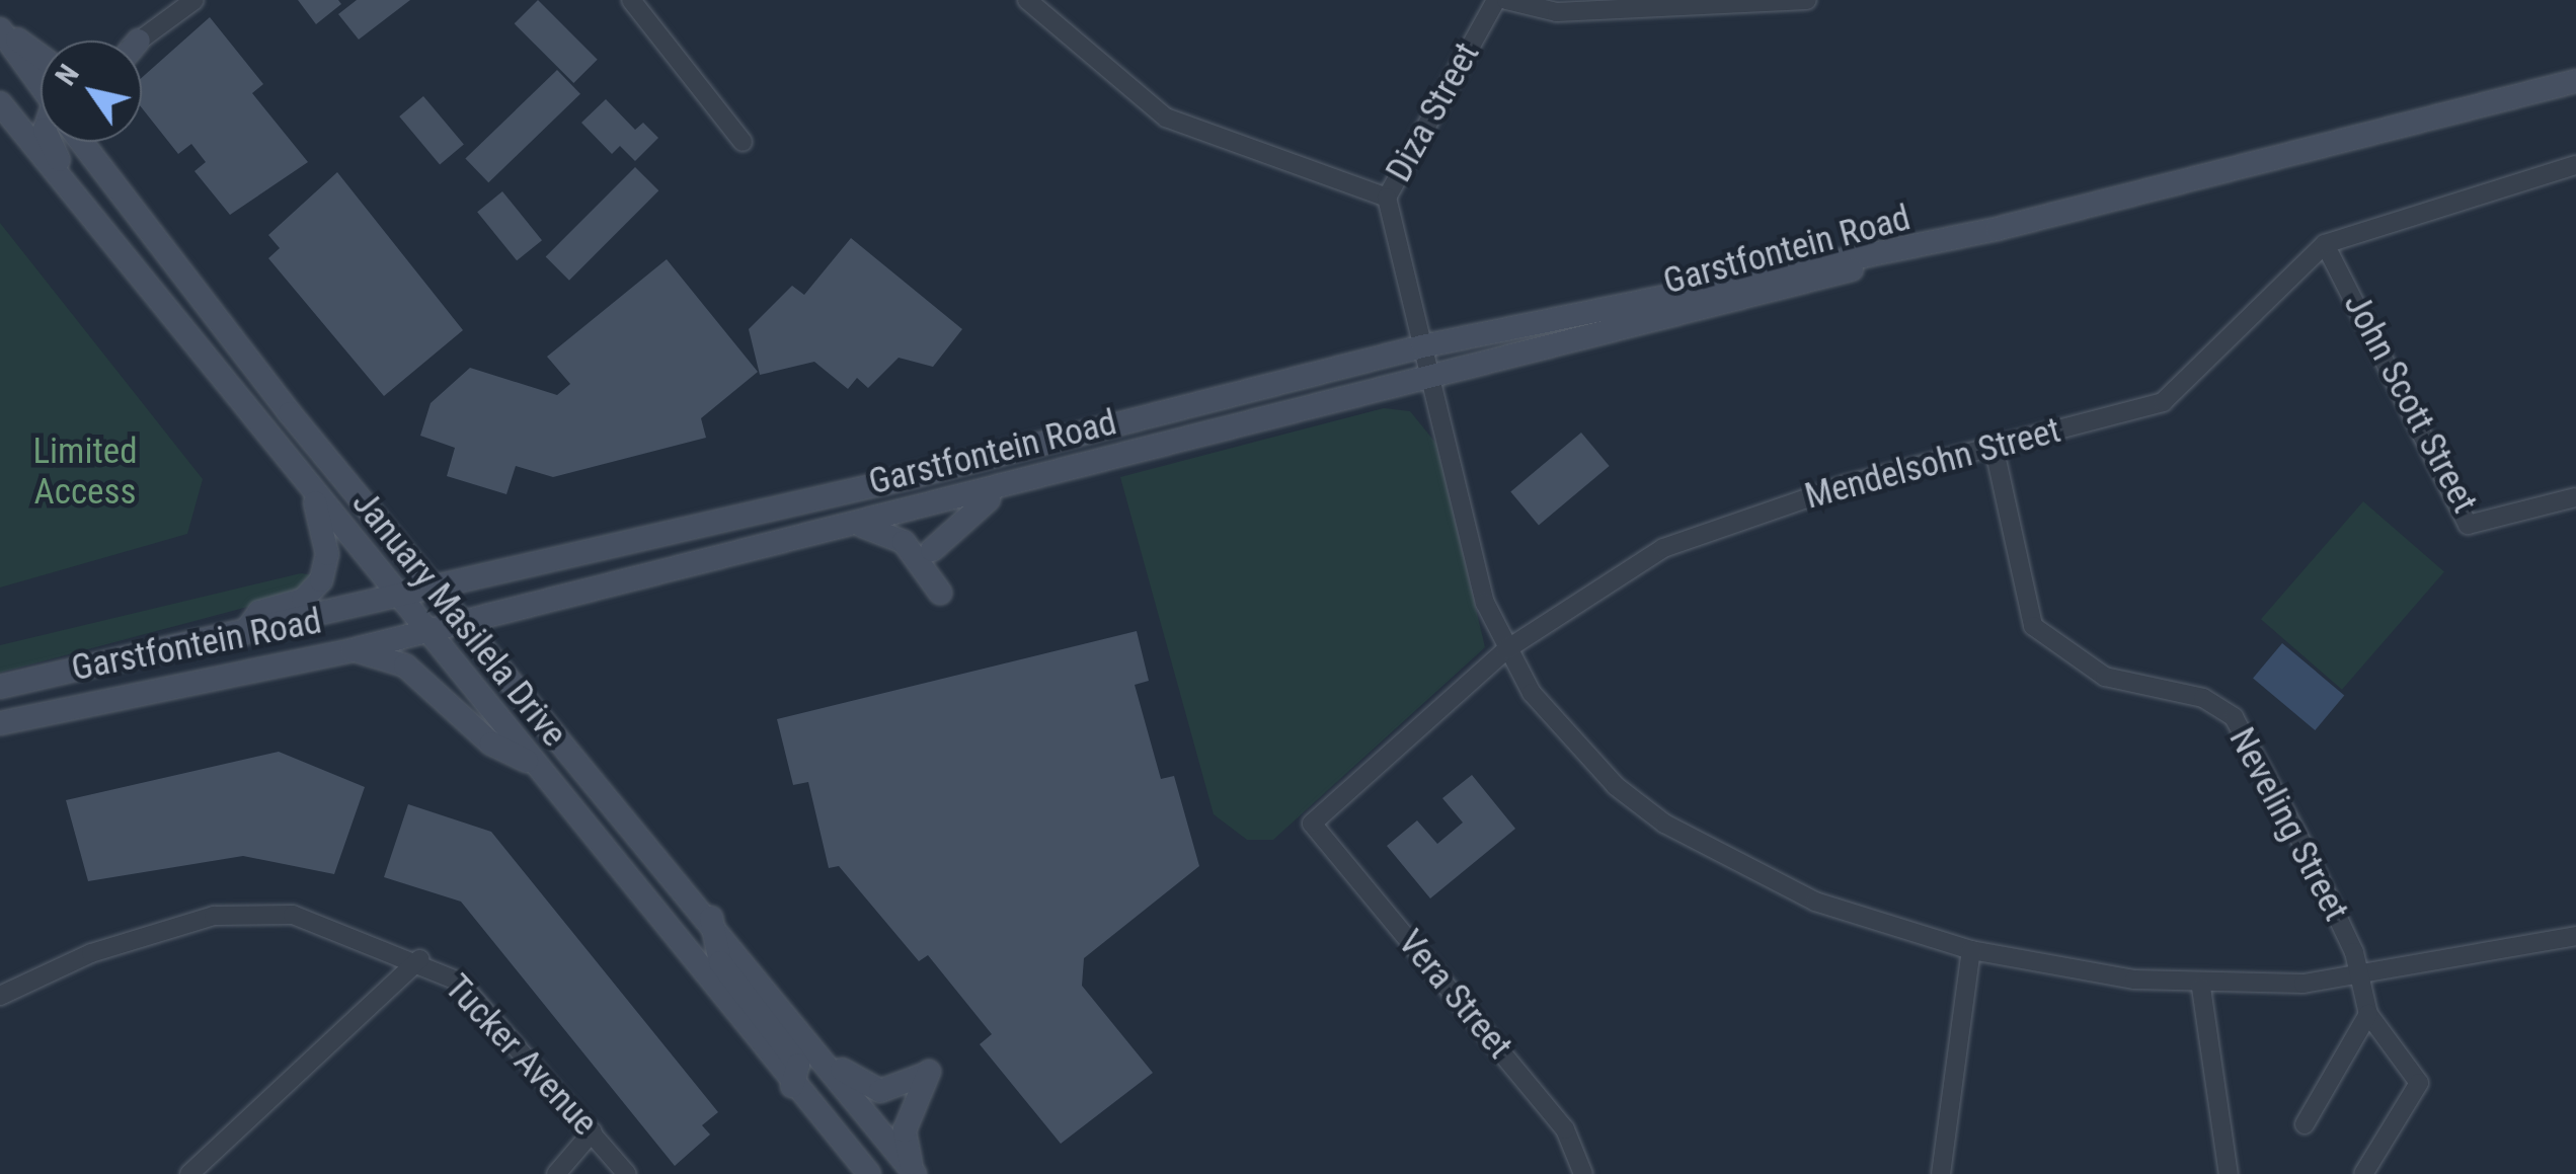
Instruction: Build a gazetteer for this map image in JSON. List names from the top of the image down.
{
  "streets": {
    "main road": ["Garstfontein Road", "January Masilela Drive"],
    "street": [
      "Diza Street",
      "John Scott Street",
      "Mendelsohn Street",
      "Neveling Street",
      "Vera Street",
      "Tucker Avenue"
    ]
  },
  "crossings": [
    ["Diza Street", "Garstfontein Road"],
    ["Diza Street", "Mendelsohn Street"],
    ["Garstfontein Road", "January Masilela Drive"],
    ["John Scott Street", "Mendelsohn Street"],
    ["Mendelsohn Street", "Neveling Street"],
    ["Mendelsohn Street", "Vera Street"]
  ],
  "parks": ["Limited Access"],
  "north": "top left"
}
